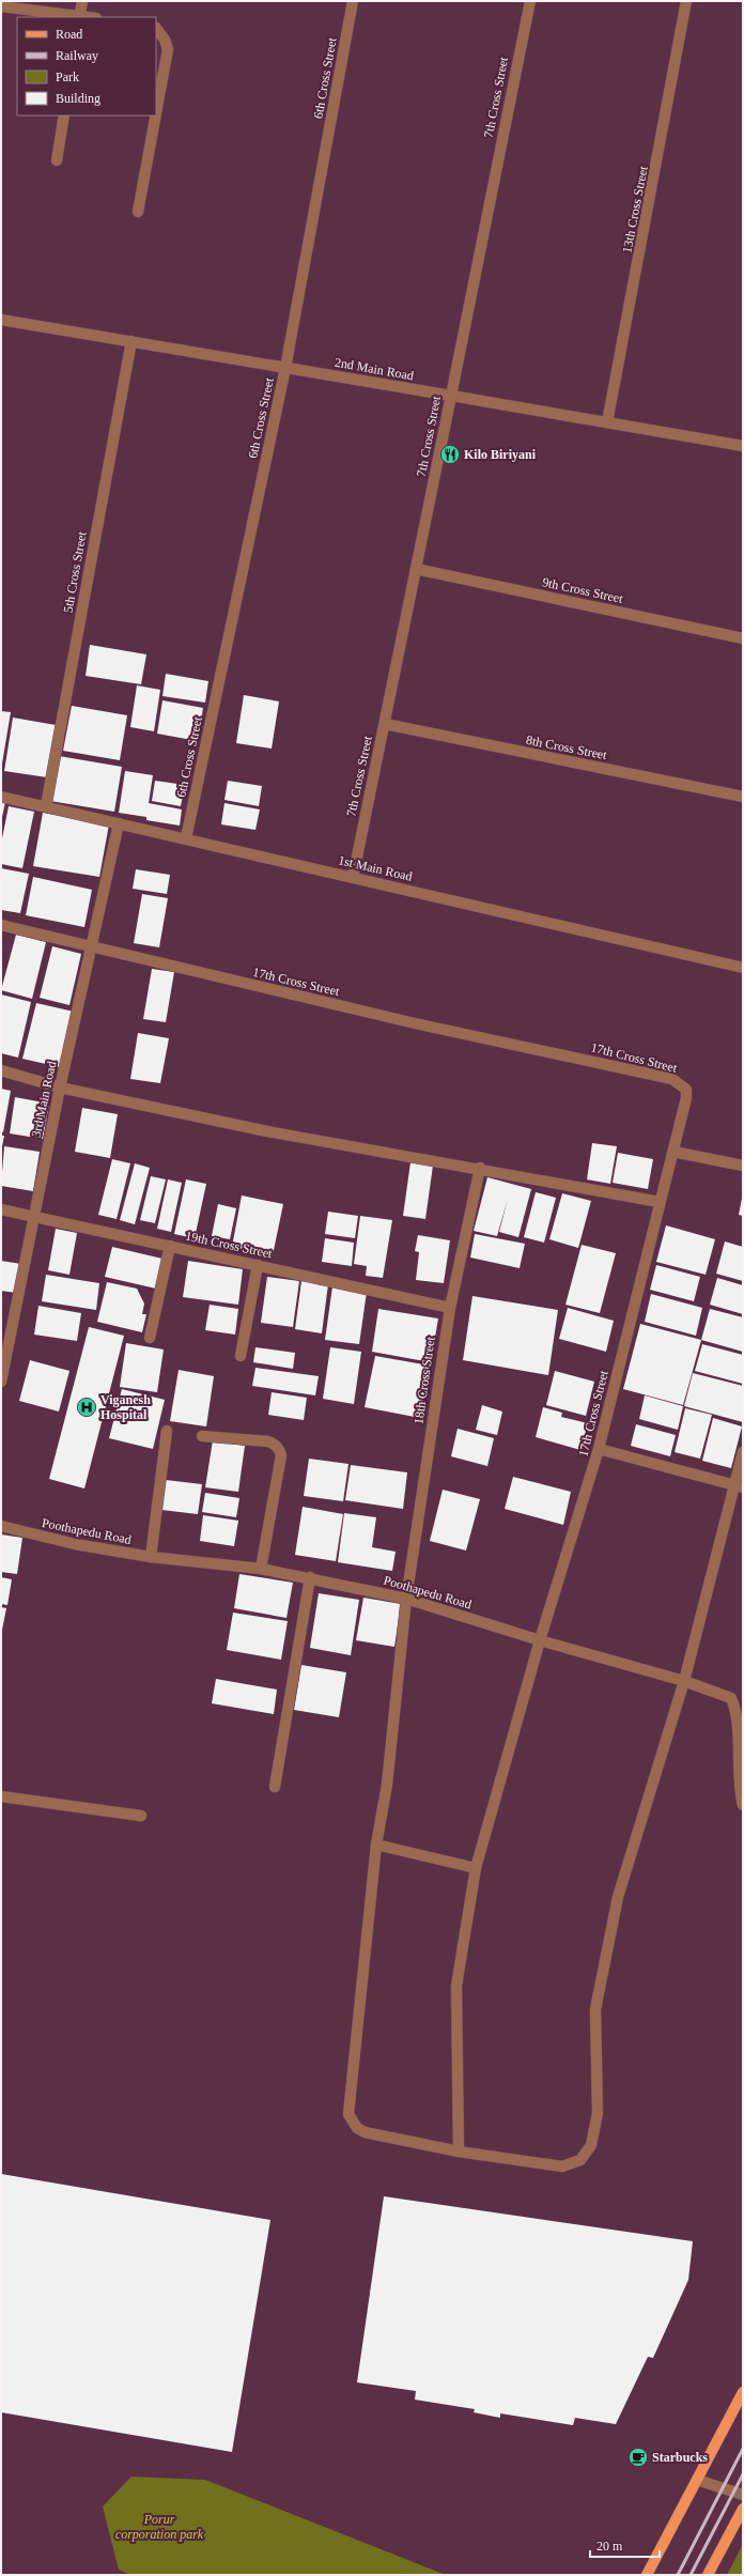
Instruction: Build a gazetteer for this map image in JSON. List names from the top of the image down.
{
  "streets": {
    "street": [
      "6th Cross Street",
      "7th Cross Street",
      "13th Cross Street",
      "2nd Main Road",
      "5th Cross Street",
      "9th Cross Street",
      "8th Cross Street",
      "1st Main Road",
      "17th Cross Street",
      "3rd Main Road",
      "19th Cross Street",
      "18th Cross Street",
      "Poothapedu Road"
    ]
  },
  "crossings": [
    ["6th Cross Street", "2nd Main Road"],
    ["6th Cross Street", "1st Main Road"],
    ["7th Cross Street", "2nd Main Road"],
    ["7th Cross Street", "9th Cross Street"],
    ["7th Cross Street", "8th Cross Street"],
    ["7th Cross Street", "1st Main Road"],
    ["13th Cross Street", "2nd Main Road"],
    ["2nd Main Road", "5th Cross Street"],
    ["5th Cross Street", "1st Main Road"],
    ["1st Main Road", "3rd Main Road"],
    ["17th Cross Street", "3rd Main Road"],
    ["17th Cross Street", "18th Cross Street"],
    ["17th Cross Street", "Poothapedu Road"],
    ["3rd Main Road", "19th Cross Street"],
    ["19th Cross Street", "18th Cross Street"],
    ["18th Cross Street", "Poothapedu Road"]
  ],
  "parks": ["Porur corporation park"],
  "places": {
    "restaurant": ["Kilo Biriyani"],
    "hospital": ["Viganesh Hospital"],
    "cafe": ["Starbucks"]
  },
  "legend": [
    "Road",
    "Railway",
    "Park",
    "Building"
  ],
  "scale_bar": "20 m"
}
